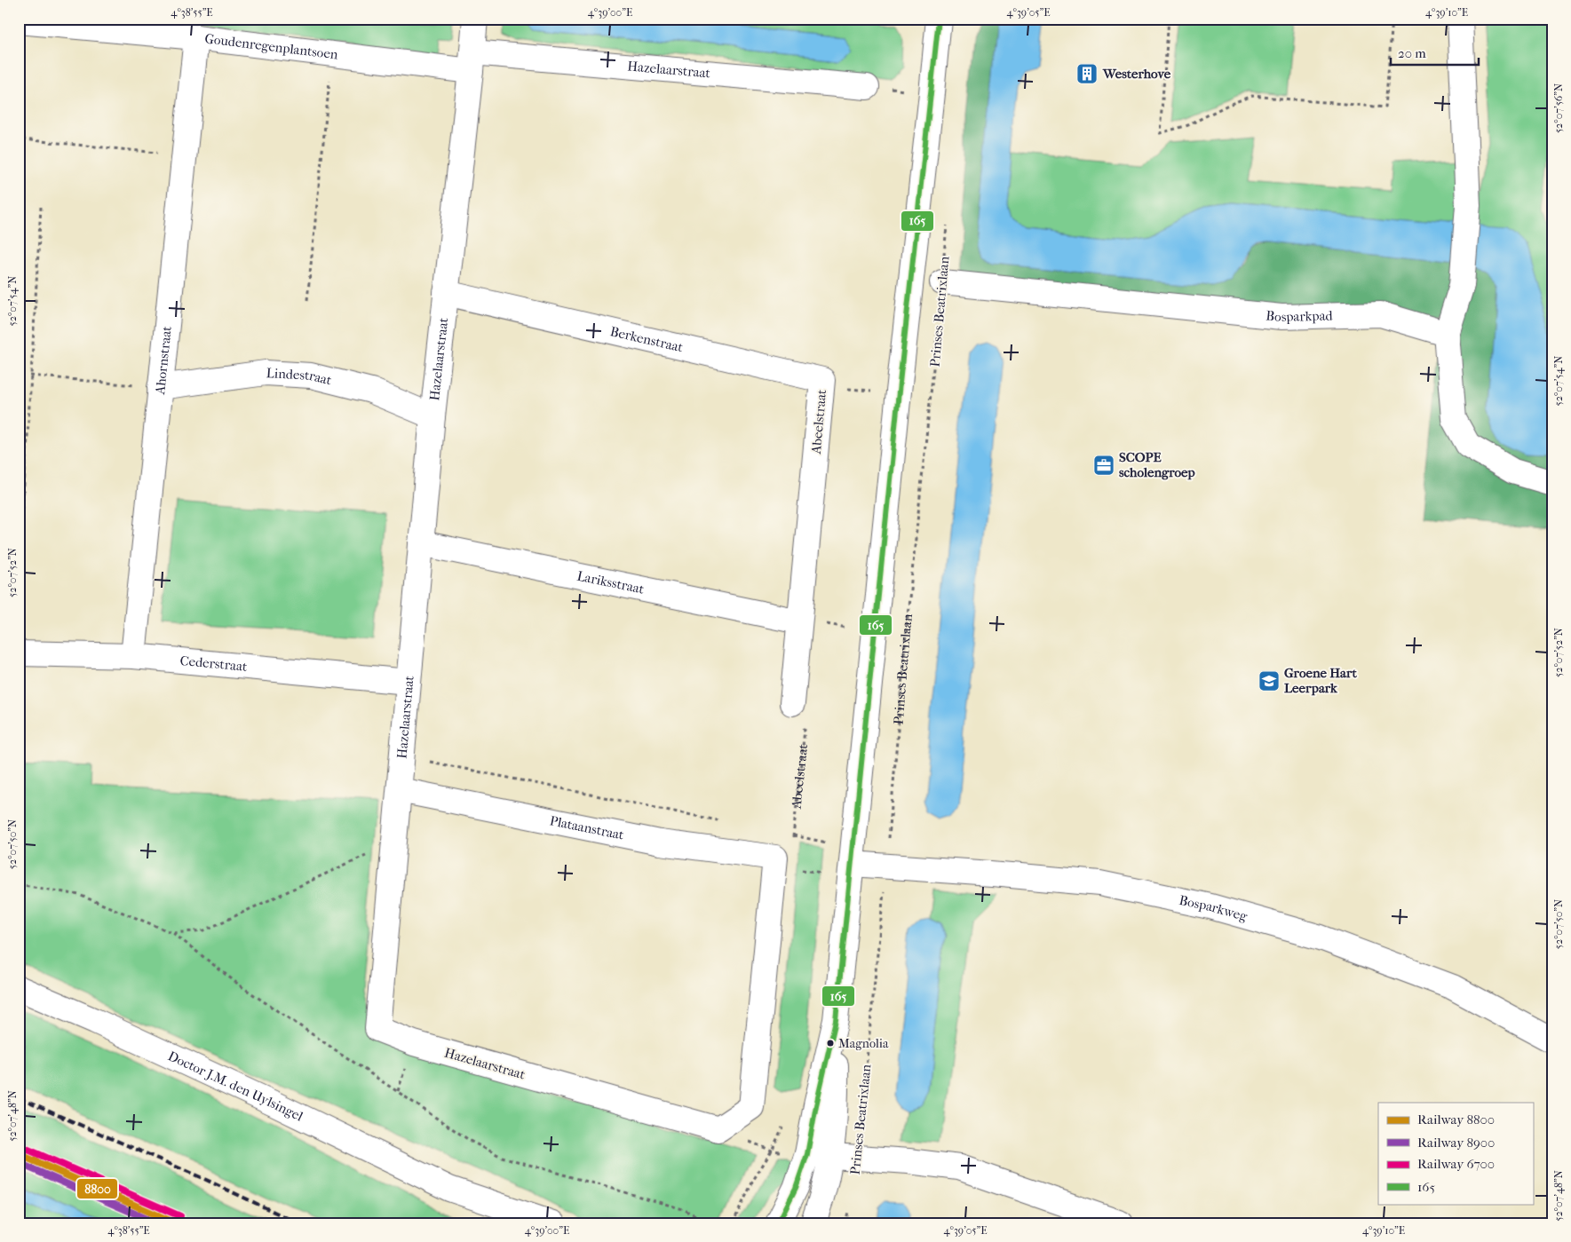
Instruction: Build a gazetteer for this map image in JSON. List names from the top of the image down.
{
  "streets": {
    "street": [
      "Goudenregenplantsoen",
      "Hazelaarstraat",
      "Prinses Beatrixlaan",
      "Bosparkpad",
      "Berkenstraat",
      "Ahornstraat",
      "Lindestraat",
      "Abeelstraat",
      "Lariksstraat",
      "Cederstraat",
      "Plataanstraat",
      "Bosparkweg",
      "Doctor J.M. den Uylsingel"
    ]
  },
  "crossings": [
    ["Goudenregenplantsoen", "Hazelaarstraat"],
    ["Goudenregenplantsoen", "Ahornstraat"],
    ["Hazelaarstraat", "Berkenstraat"],
    ["Hazelaarstraat", "Lindestraat"],
    ["Hazelaarstraat", "Abeelstraat"],
    ["Hazelaarstraat", "Lariksstraat"],
    ["Hazelaarstraat", "Cederstraat"],
    ["Hazelaarstraat", "Plataanstraat"],
    ["Prinses Beatrixlaan", "Bosparkpad"],
    ["Prinses Beatrixlaan", "Bosparkweg"],
    ["Berkenstraat", "Abeelstraat"],
    ["Ahornstraat", "Lindestraat"],
    ["Ahornstraat", "Cederstraat"],
    ["Abeelstraat", "Lariksstraat"],
    ["Abeelstraat", "Plataanstraat"]
  ],
  "places": {
    "building": ["Westerhove"],
    "office": ["SCOPE scholengroep"],
    "school or university": ["Groene Hart Leerpark"],
    "other": ["Magnolia"]
  },
  "lines": [
    "transit line 165",
    "rail line 6700",
    "rail line 8800",
    "rail line 8900"
  ],
  "legend": [
    "Railway 8800",
    "Railway 8900",
    "Railway 6700",
    "165"
  ],
  "scale_bar": "20 m",
  "coordinates": [
    "4°38'55\"E",
    "4°39'00\"E",
    "4°39'05\"E",
    "4°39'10\"E",
    "52°07'56\"N",
    "52°07'54\"N",
    "52°07'52\"N",
    "52°07'50\"N",
    "52°07'48\"N"
  ]
}
